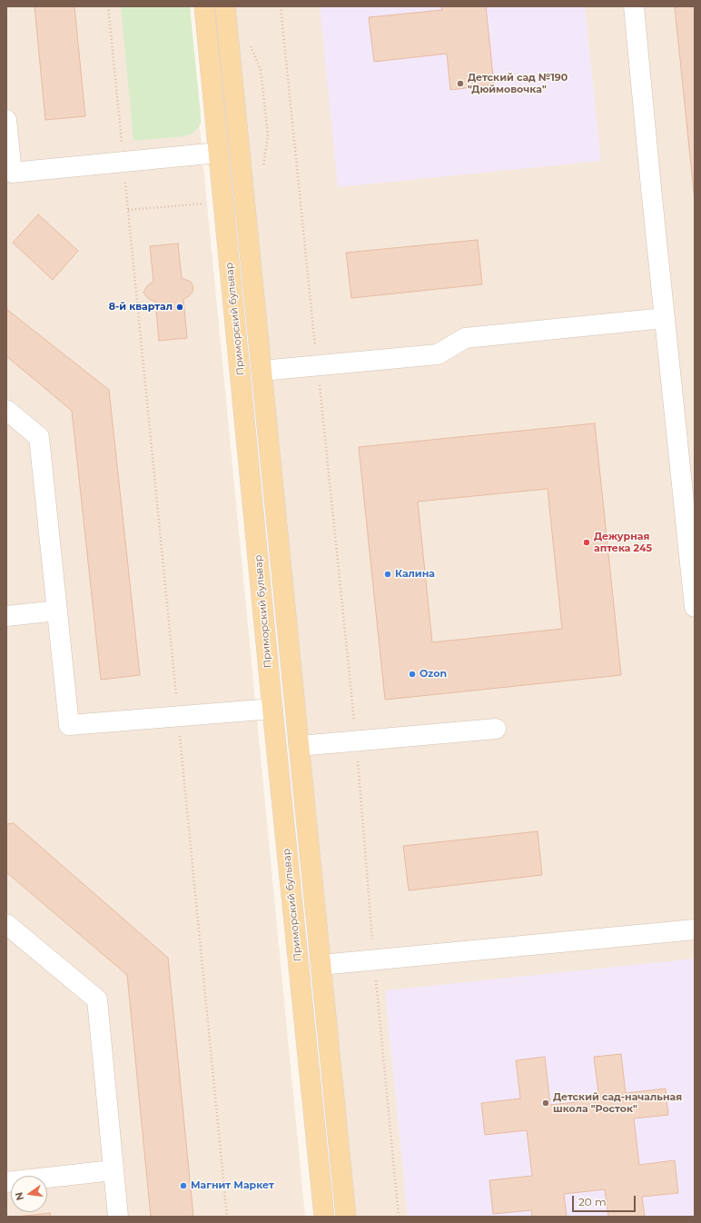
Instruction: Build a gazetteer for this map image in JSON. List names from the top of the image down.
{
  "streets": {
    "main road": ["Приморский бульвар"]
  },
  "places": [
    "Детский сад №190 \"Дюймовочка\"",
    "8-й квартал",
    "Дежурная аптека 245",
    "Калина",
    "Ozon",
    "Детский сад-начальная школа \"Росток\"",
    "Магнит Маркет"
  ],
  "scale_bar": "20 m",
  "north": "left"
}
